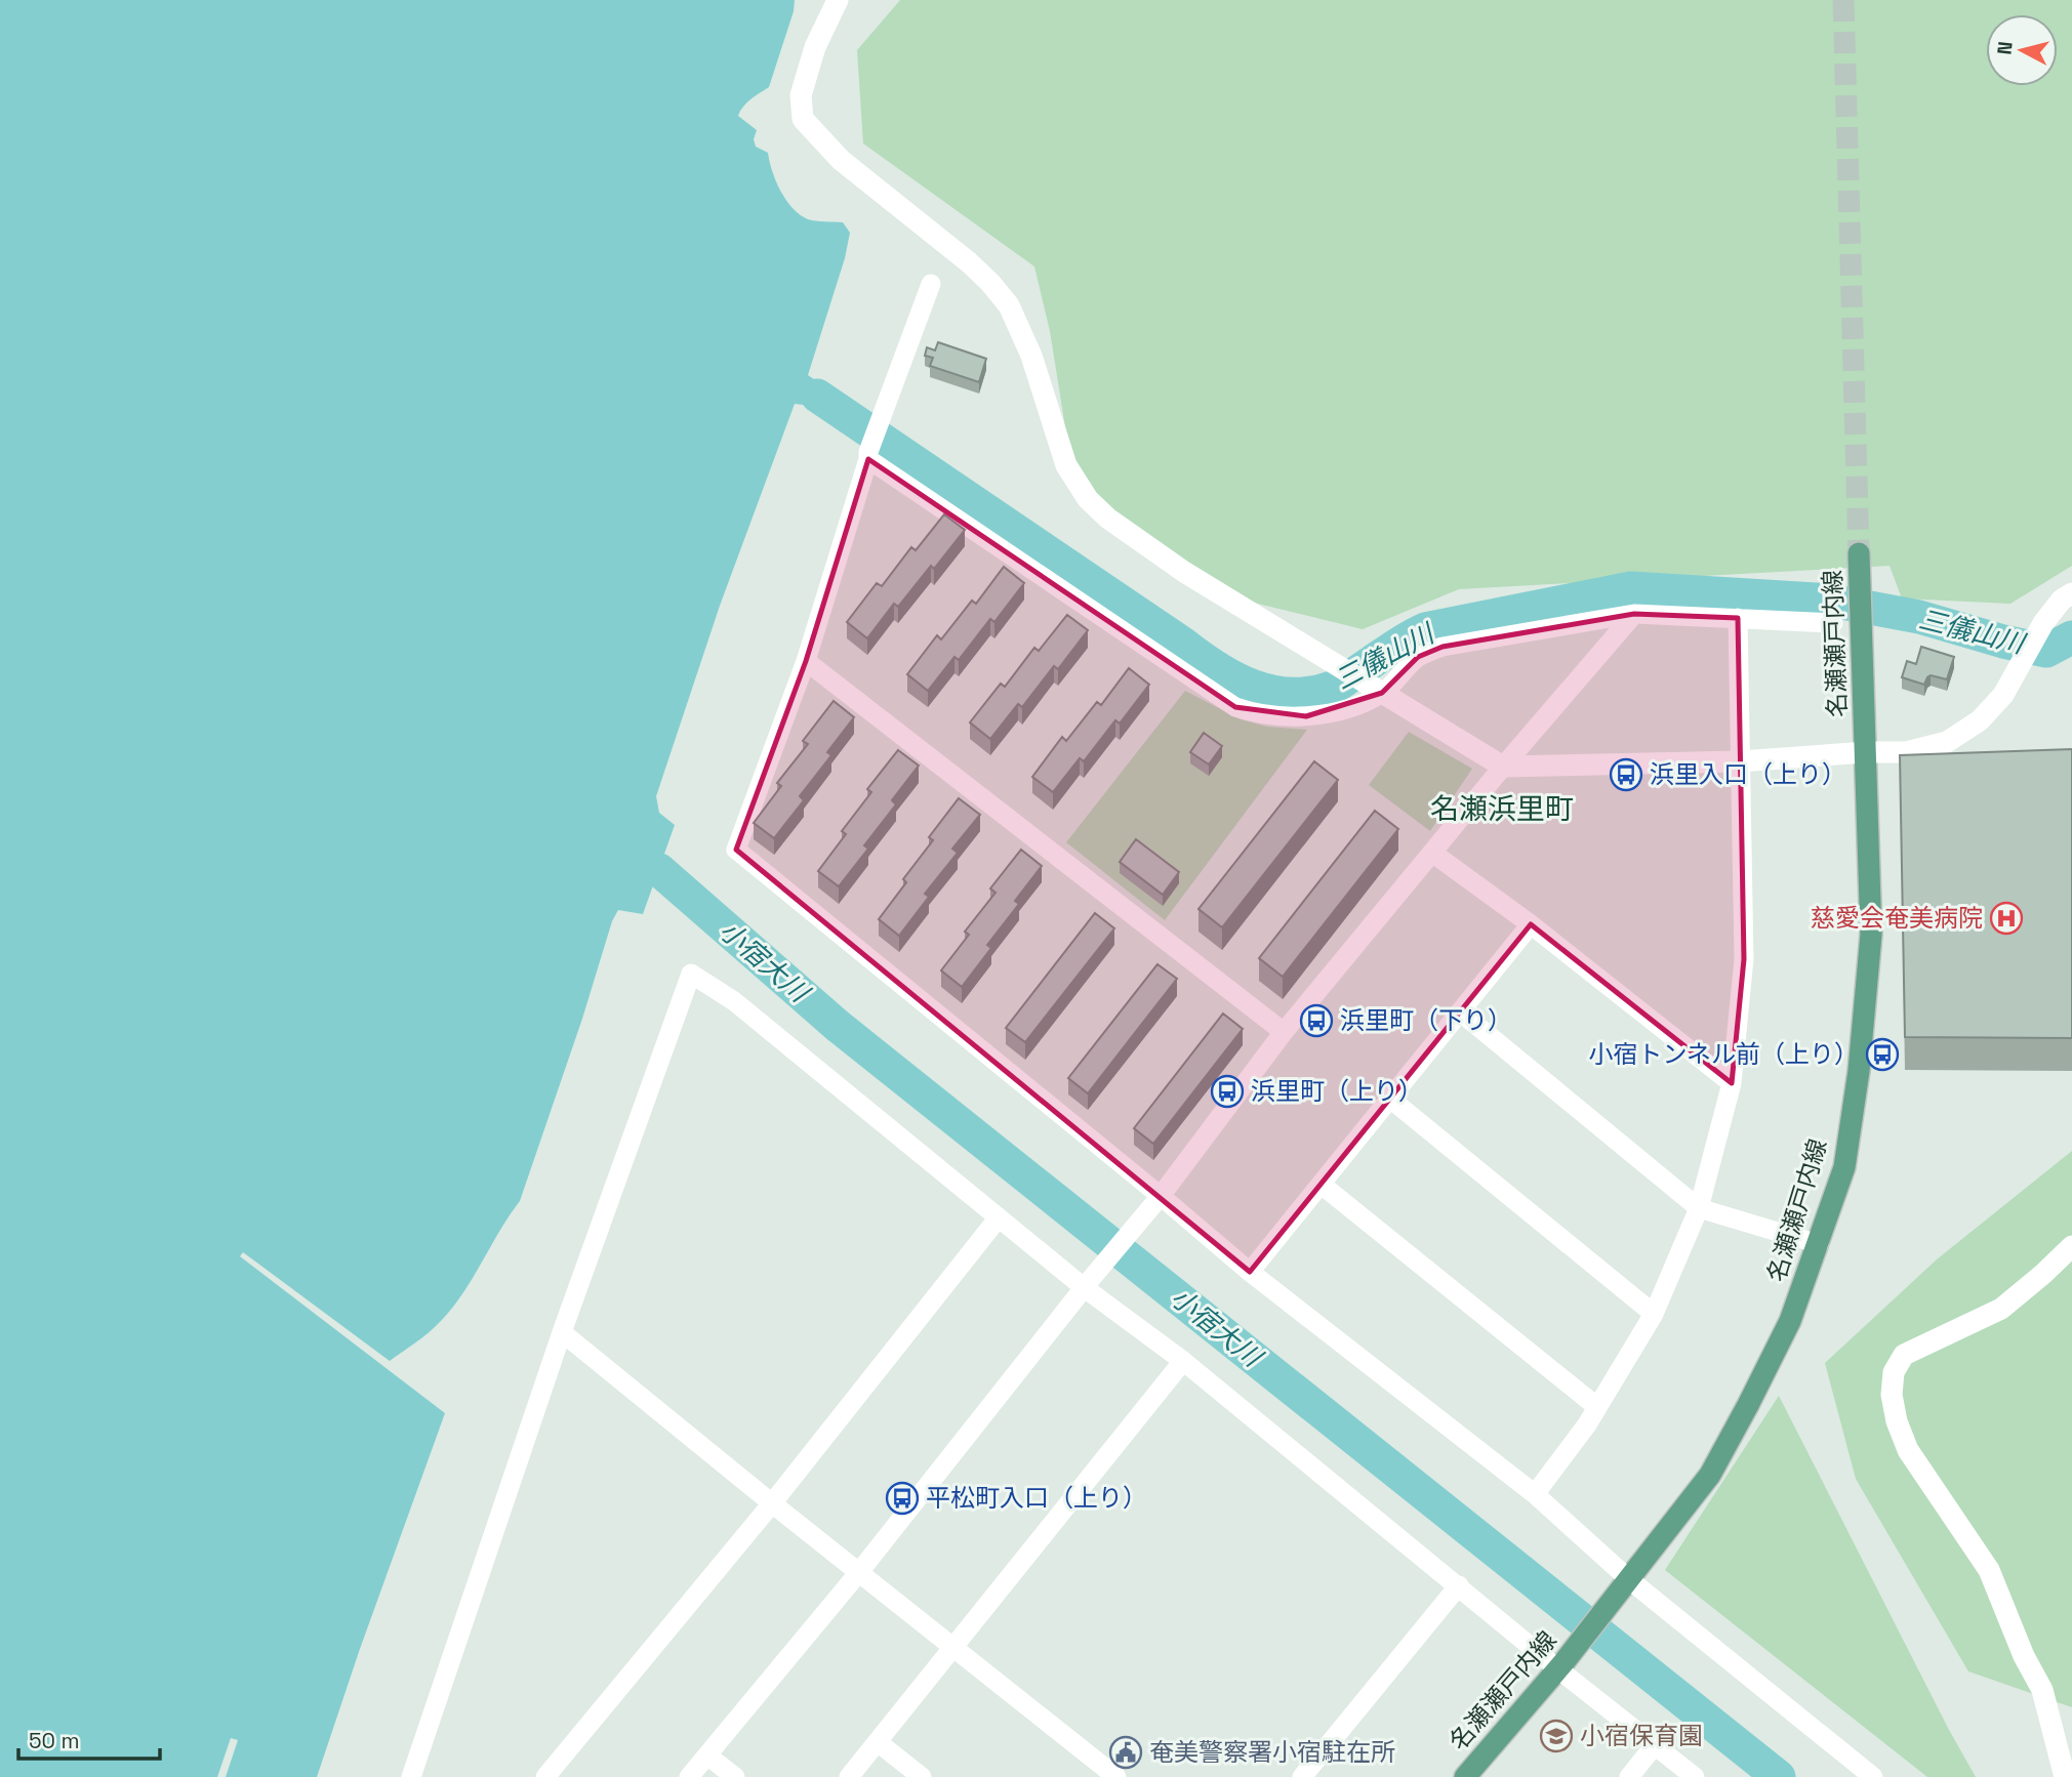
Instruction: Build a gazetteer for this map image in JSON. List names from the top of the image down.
{
  "streets": {
    "main road": ["名瀬瀬戸内線"]
  },
  "districts": ["名瀬浜里町"],
  "water": ["三儀山川", "小宿大川"],
  "places": {
    "bus stop": [
      "浜里入口（上り）",
      "浜里町（下り）",
      "小宿トンネル前（上り）",
      "浜里町（上り）",
      "平松町入口（上り）"
    ],
    "hospital": ["慈愛会奄美病院"],
    "school or university": ["小宿保育園"],
    "public building": ["奄美警察署小宿駐在所"]
  },
  "scale_bar": "50 m",
  "north": "left"
}
